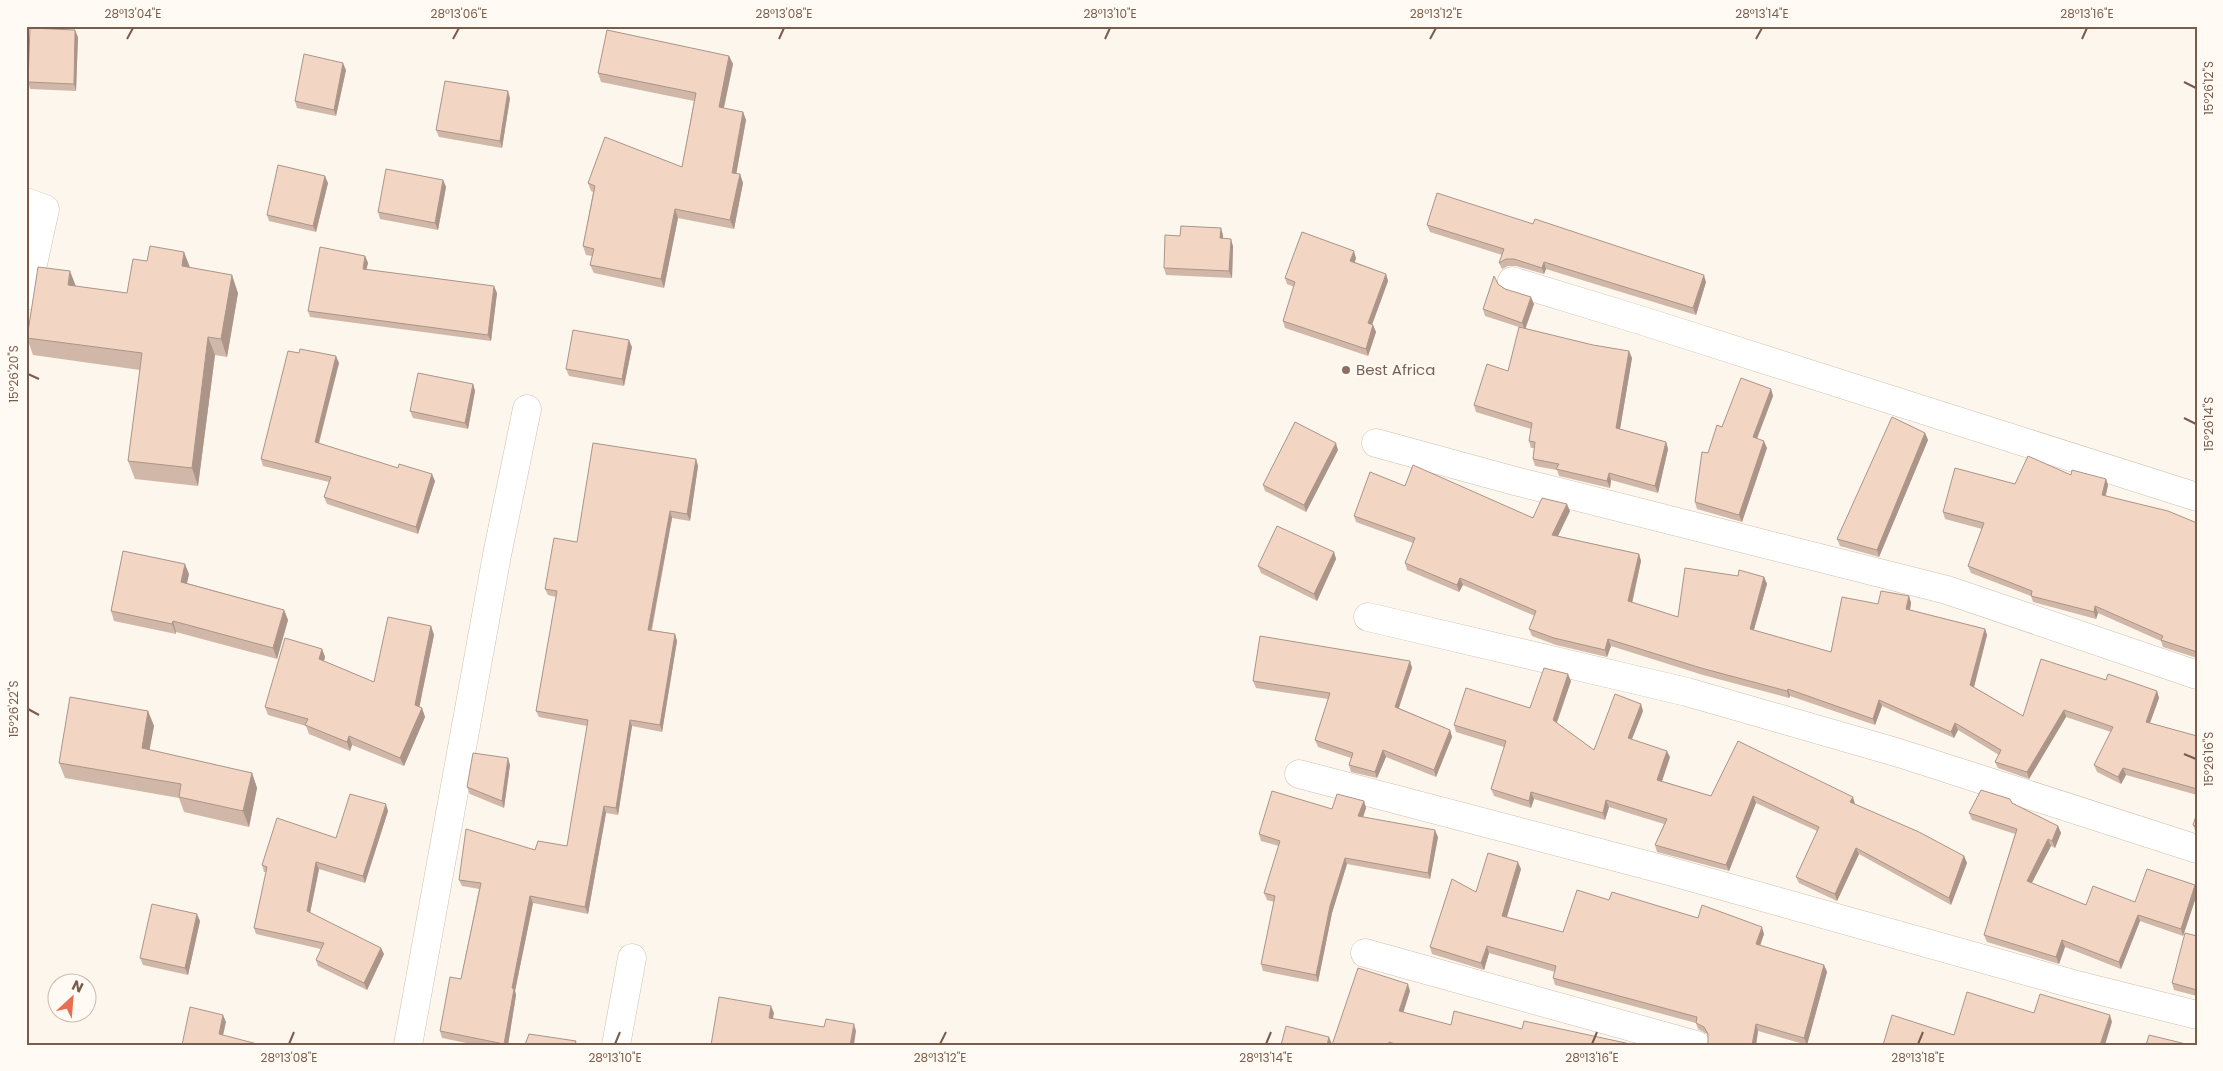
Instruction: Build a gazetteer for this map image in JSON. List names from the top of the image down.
{
  "places": ["Best Africa"],
  "north": "top right",
  "coordinates": [
    "28°13'04\"E",
    "28°13'06\"E",
    "28°13'08\"E",
    "28°13'10\"E",
    "28°13'12\"E",
    "28°13'14\"E",
    "28°13'16\"E",
    "15°26'12\"S",
    "15°26'20\"S",
    "15°26'14\"S",
    "15°26'22\"S",
    "15°26'16\"S",
    "28°13'18\"E"
  ]
}
